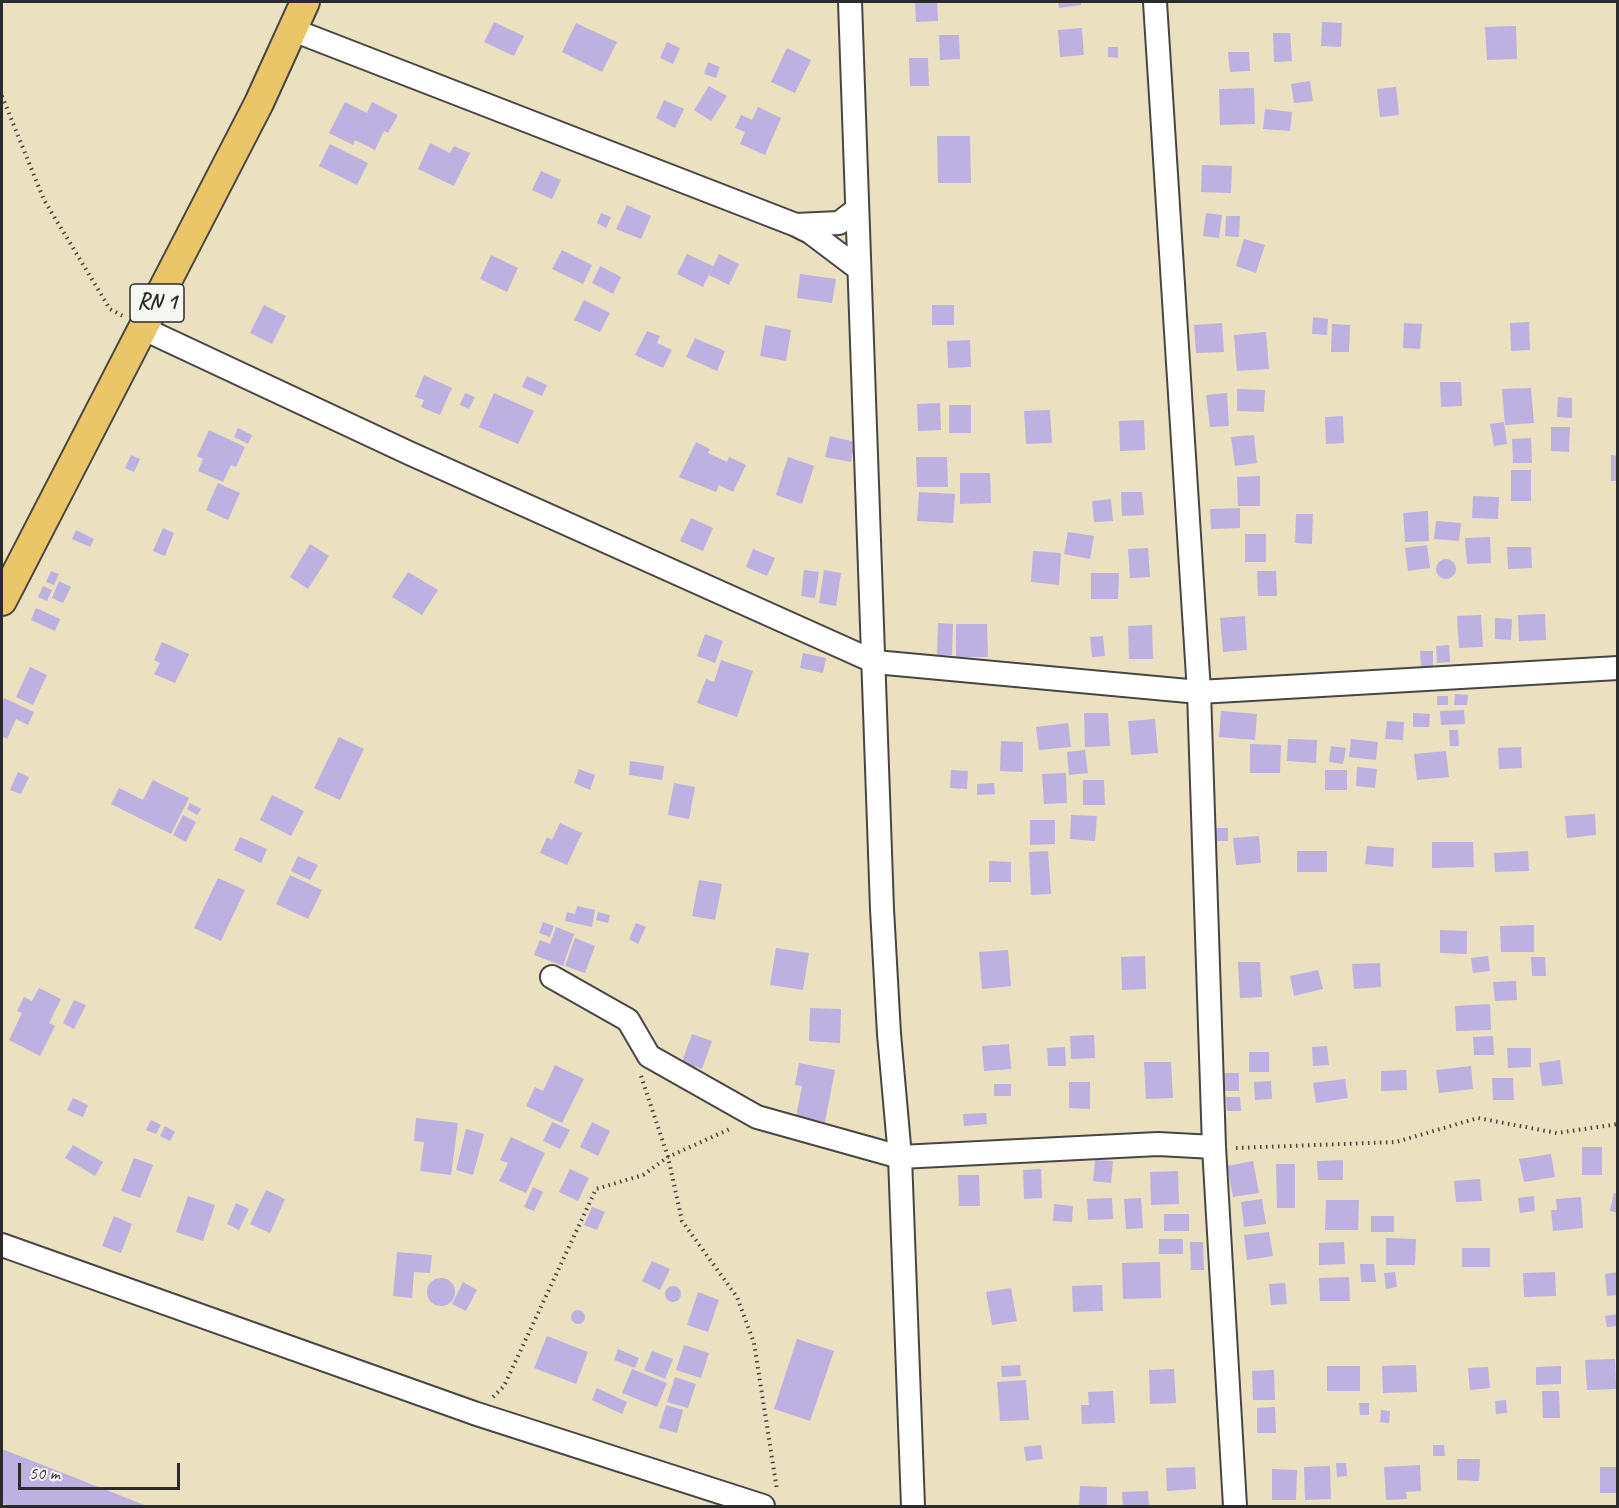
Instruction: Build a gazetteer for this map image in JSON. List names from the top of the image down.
{
  "streets": {
    "main road": ["RN 1"]
  },
  "scale_bar": "50 m"
}
